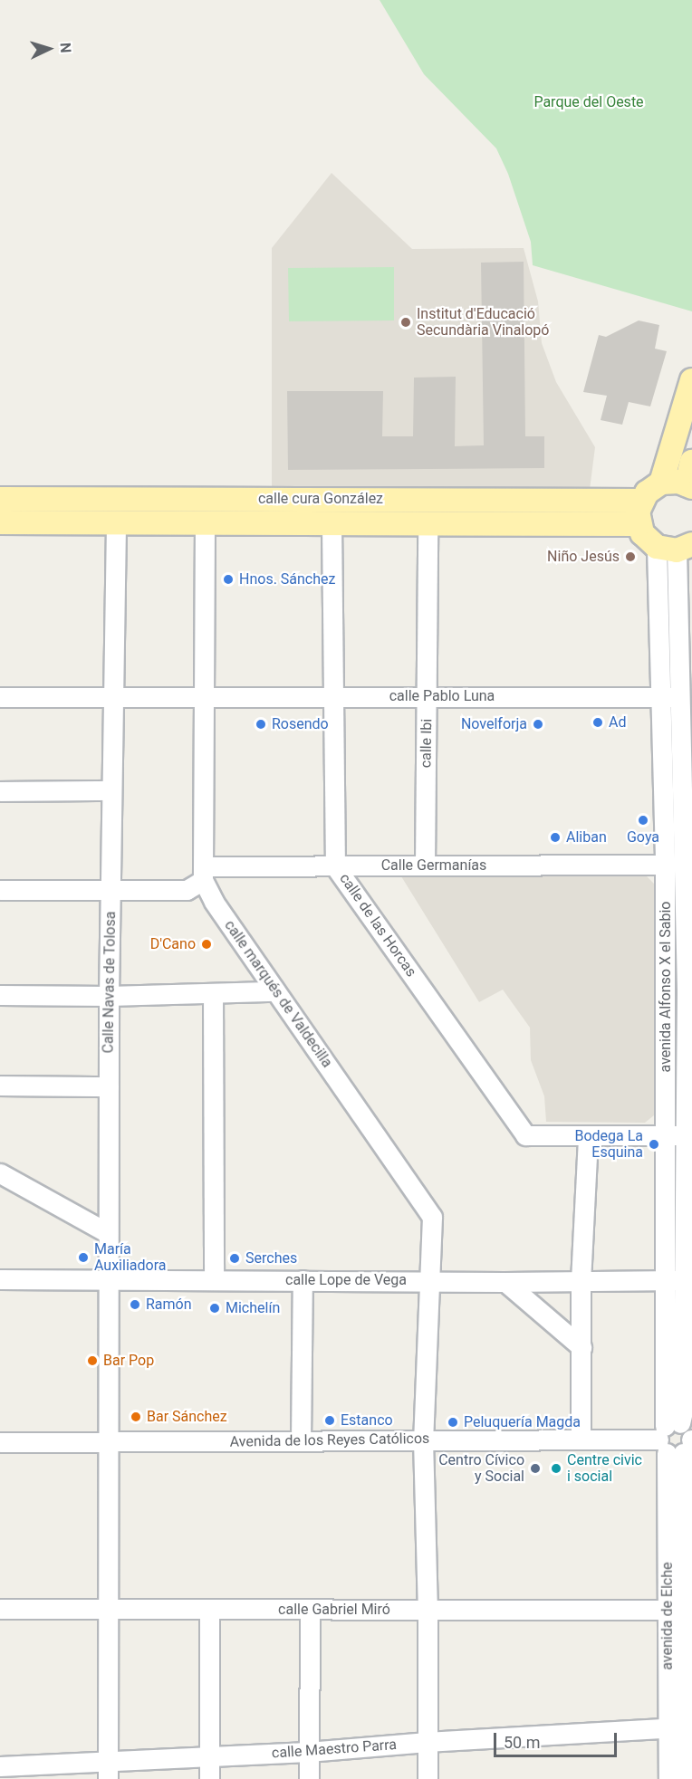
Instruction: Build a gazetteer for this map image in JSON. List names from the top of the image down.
{
  "streets": {
    "main road": ["calle cura González"],
    "street": [
      "calle Pablo Luna",
      "calle Ibi",
      "Calle Germanías",
      "calle de las Horcas",
      "Calle Navas de Tolosa",
      "avenida Alfonso X el Sabio",
      "calle marqués de Valdecilla",
      "calle Lope de Vega",
      "Avenida de los Reyes Católicos",
      "calle Gabriel Miró",
      "avenida de Elche",
      "calle Maestro Parra"
    ]
  },
  "crossings": [
    ["calle cura González", "calle Ibi"],
    ["calle cura González", "calle de las Horcas"],
    ["calle cura González", "Calle Navas de Tolosa"],
    ["calle cura González", "calle marqués de Valdecilla"],
    ["calle Pablo Luna", "calle Ibi"],
    ["calle Pablo Luna", "calle de las Horcas"],
    ["calle Pablo Luna", "Calle Navas de Tolosa"],
    ["calle Pablo Luna", "avenida Alfonso X el Sabio"],
    ["calle Pablo Luna", "calle marqués de Valdecilla"],
    ["calle Ibi", "Calle Germanías"],
    ["Calle Germanías", "calle de las Horcas"],
    ["Calle Germanías", "avenida Alfonso X el Sabio"],
    ["Calle Germanías", "calle marqués de Valdecilla"],
    ["calle de las Horcas", "avenida Alfonso X el Sabio"],
    ["Calle Navas de Tolosa", "calle Lope de Vega"],
    ["Calle Navas de Tolosa", "Avenida de los Reyes Católicos"],
    ["Calle Navas de Tolosa", "calle Gabriel Miró"],
    ["Calle Navas de Tolosa", "calle Maestro Parra"],
    ["avenida Alfonso X el Sabio", "calle Lope de Vega"],
    ["avenida Alfonso X el Sabio", "Avenida de los Reyes Católicos"],
    ["avenida Alfonso X el Sabio", "avenida de Elche"],
    ["calle marqués de Valdecilla", "calle Lope de Vega"],
    ["calle marqués de Valdecilla", "Avenida de los Reyes Católicos"],
    ["calle marqués de Valdecilla", "calle Gabriel Miró"],
    ["calle marqués de Valdecilla", "calle Maestro Parra"],
    ["Avenida de los Reyes Católicos", "avenida de Elche"],
    ["calle Gabriel Miró", "avenida de Elche"],
    ["avenida de Elche", "calle Maestro Parra"]
  ],
  "parks": ["Parque del Oeste"],
  "places": [
    "Institut d'Educació Secundària Vinalopó",
    "Niño Jesús",
    "Hnos. Sánchez",
    "Ad",
    "Rosendo",
    "Novelforja",
    "Goya",
    "Aliban",
    "D'Cano",
    "Bodega La Esquina",
    "María Auxiliadora",
    "Serches",
    "Ramón",
    "Michelín",
    "Bar Pop",
    "Bar Sánchez",
    "Estanco",
    "Peluquería Magda",
    "Centro Cívico y Social",
    "Centre civic i social"
  ],
  "scale_bar": "50 m",
  "north": "right"
}
